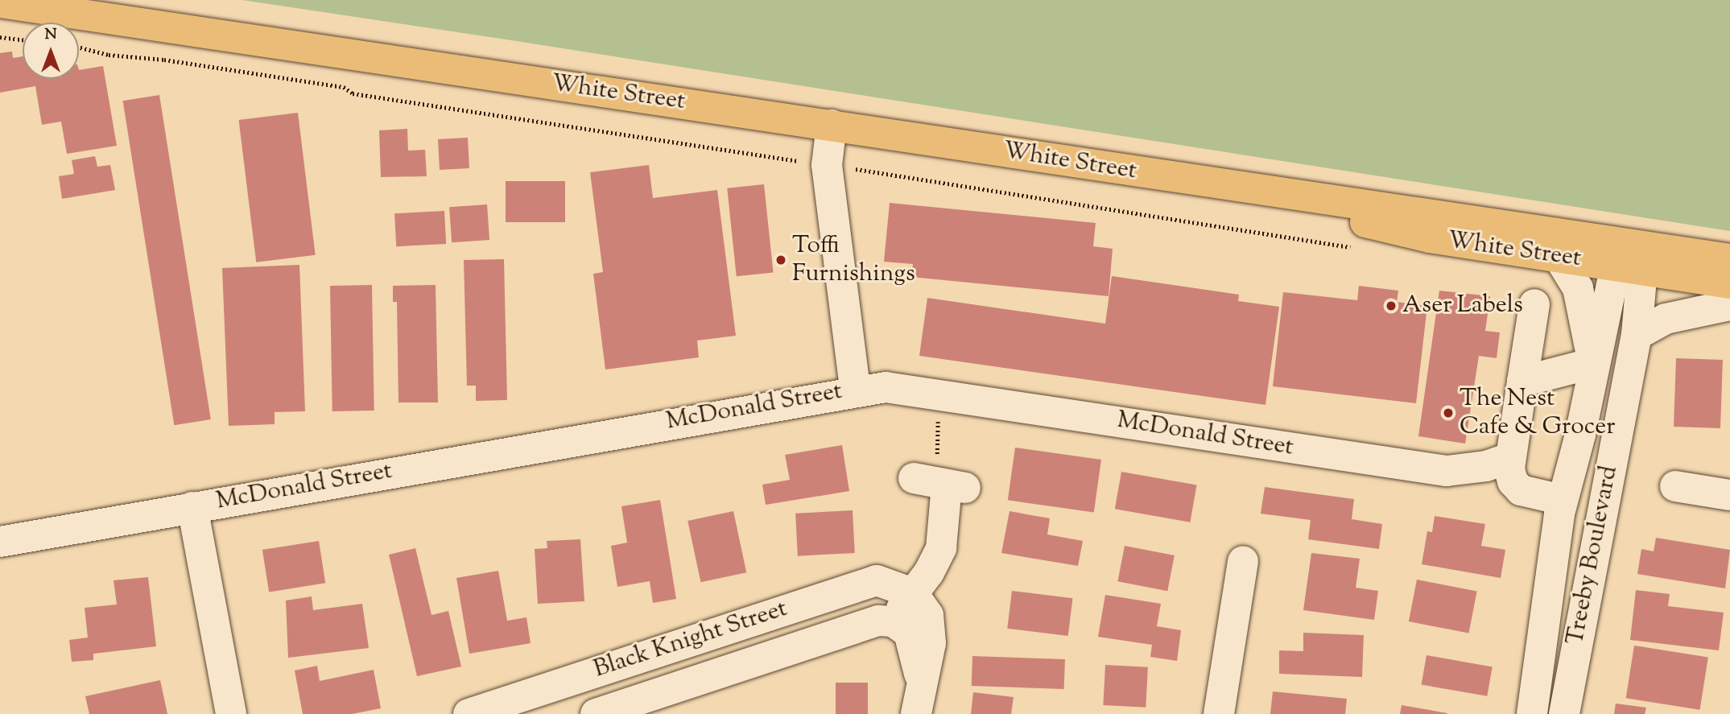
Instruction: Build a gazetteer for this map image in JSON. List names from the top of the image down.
{
  "streets": {
    "main road": ["White Street"],
    "street": ["McDonald Street", "Treeby Boulevard", "Black Knight Street"]
  },
  "crossings": [
    ["White Street", "Treeby Boulevard"]
  ],
  "places": ["Toffi Furnishings", "Aser Labels", "The Nest Cafe & Grocer"],
  "north": "top"
}
